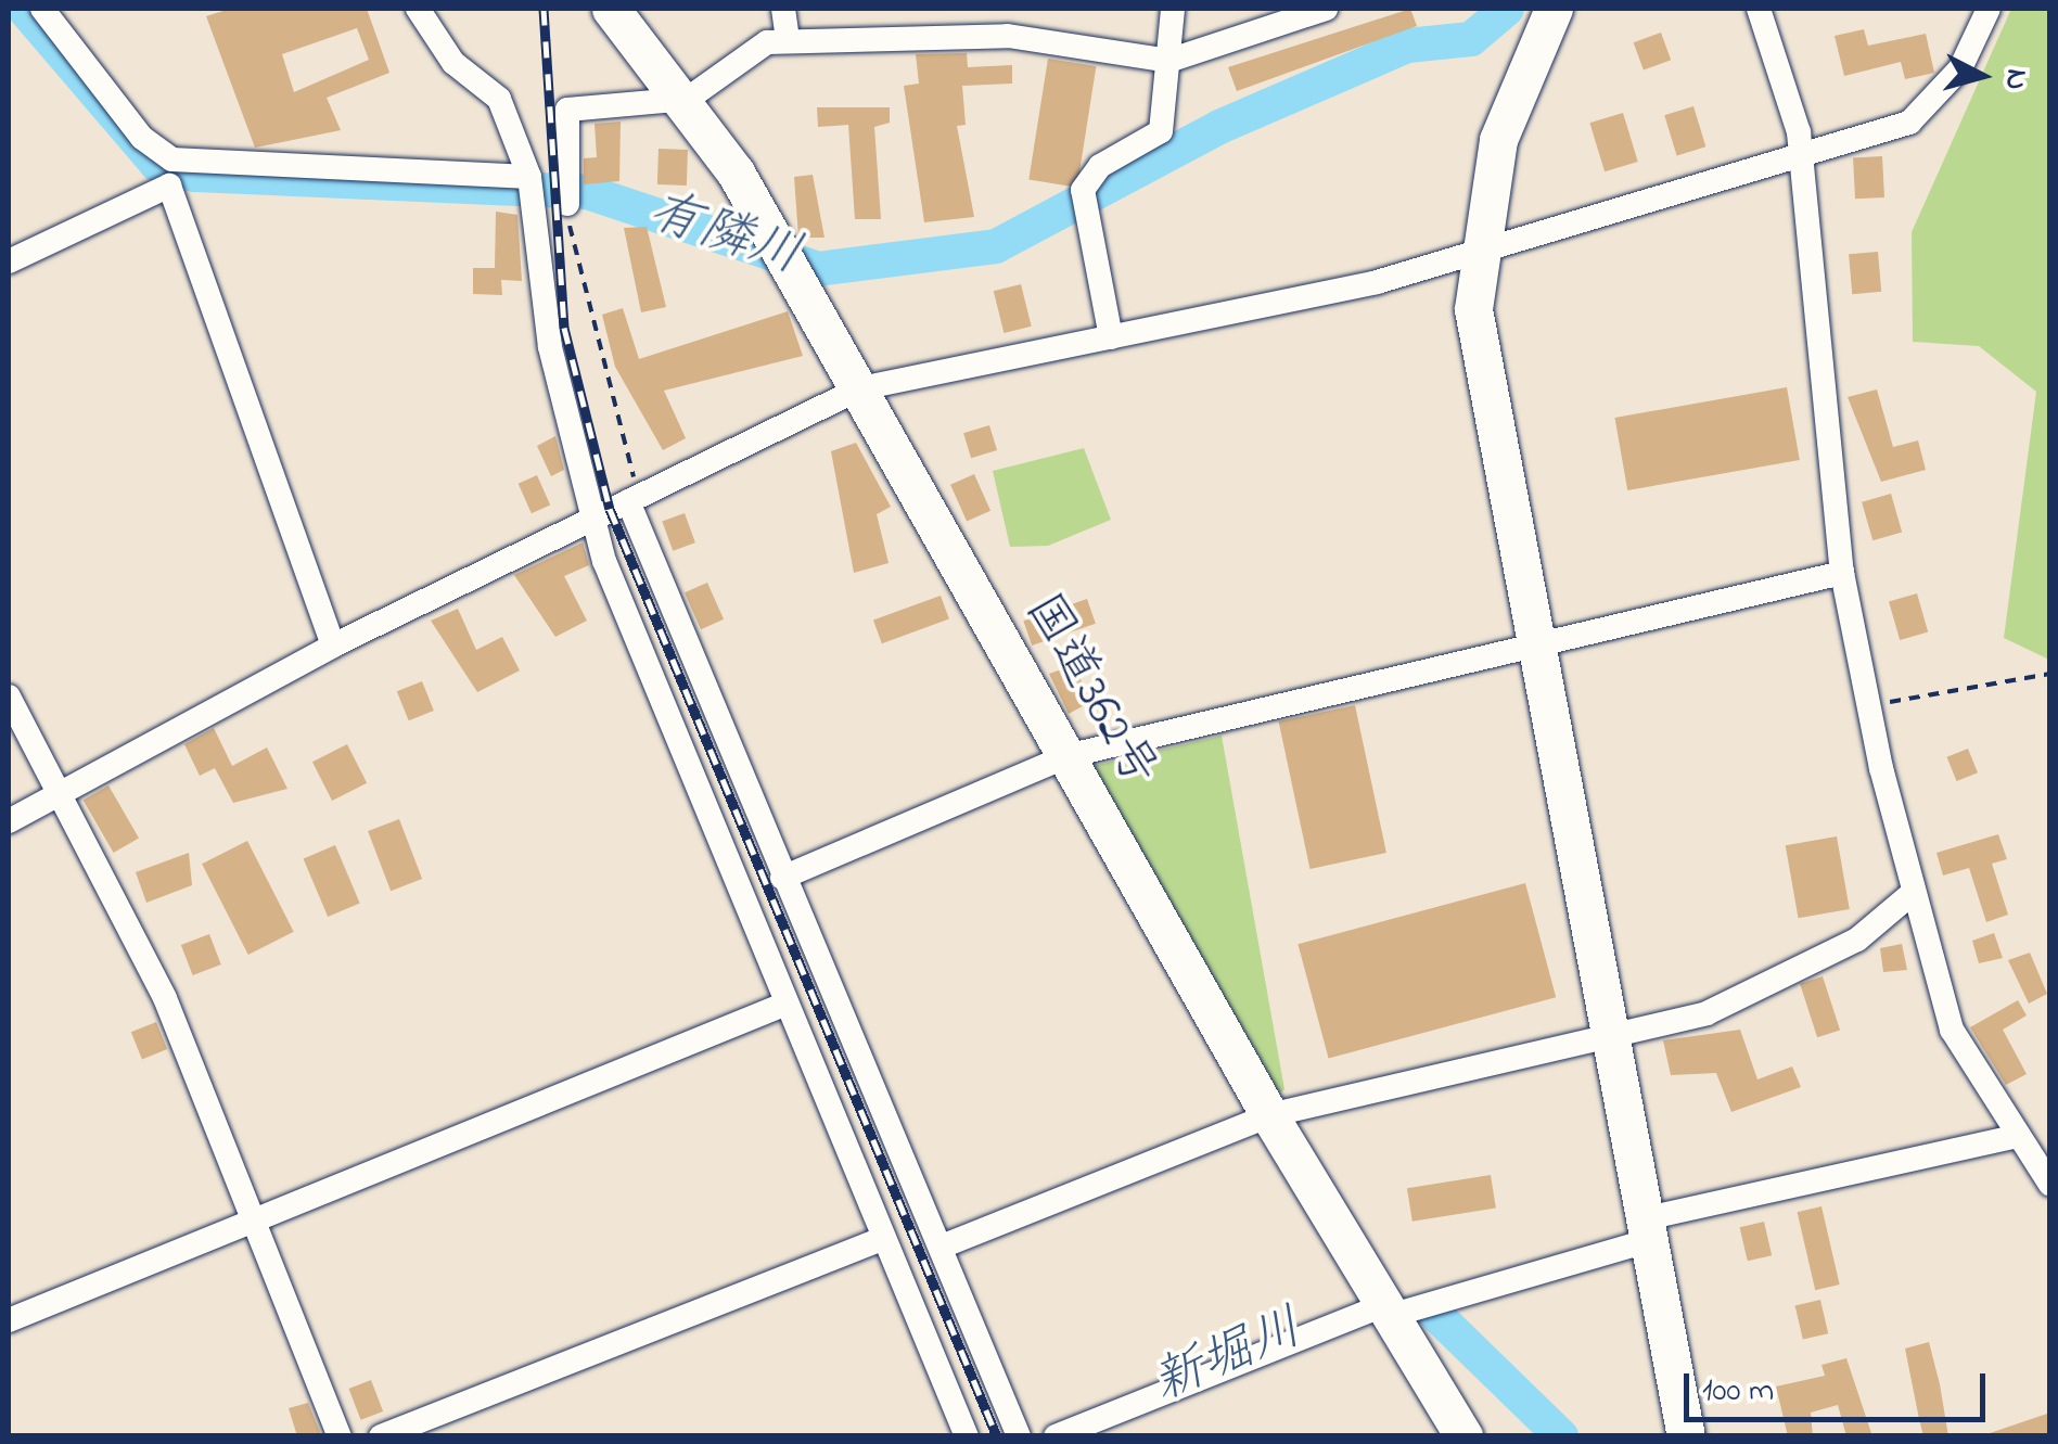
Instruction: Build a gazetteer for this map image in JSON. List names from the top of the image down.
{
  "streets": {
    "highway": ["国道362号"]
  },
  "water": ["有隣川", "新堀川"],
  "scale_bar": "100 m",
  "north": "right"
}
